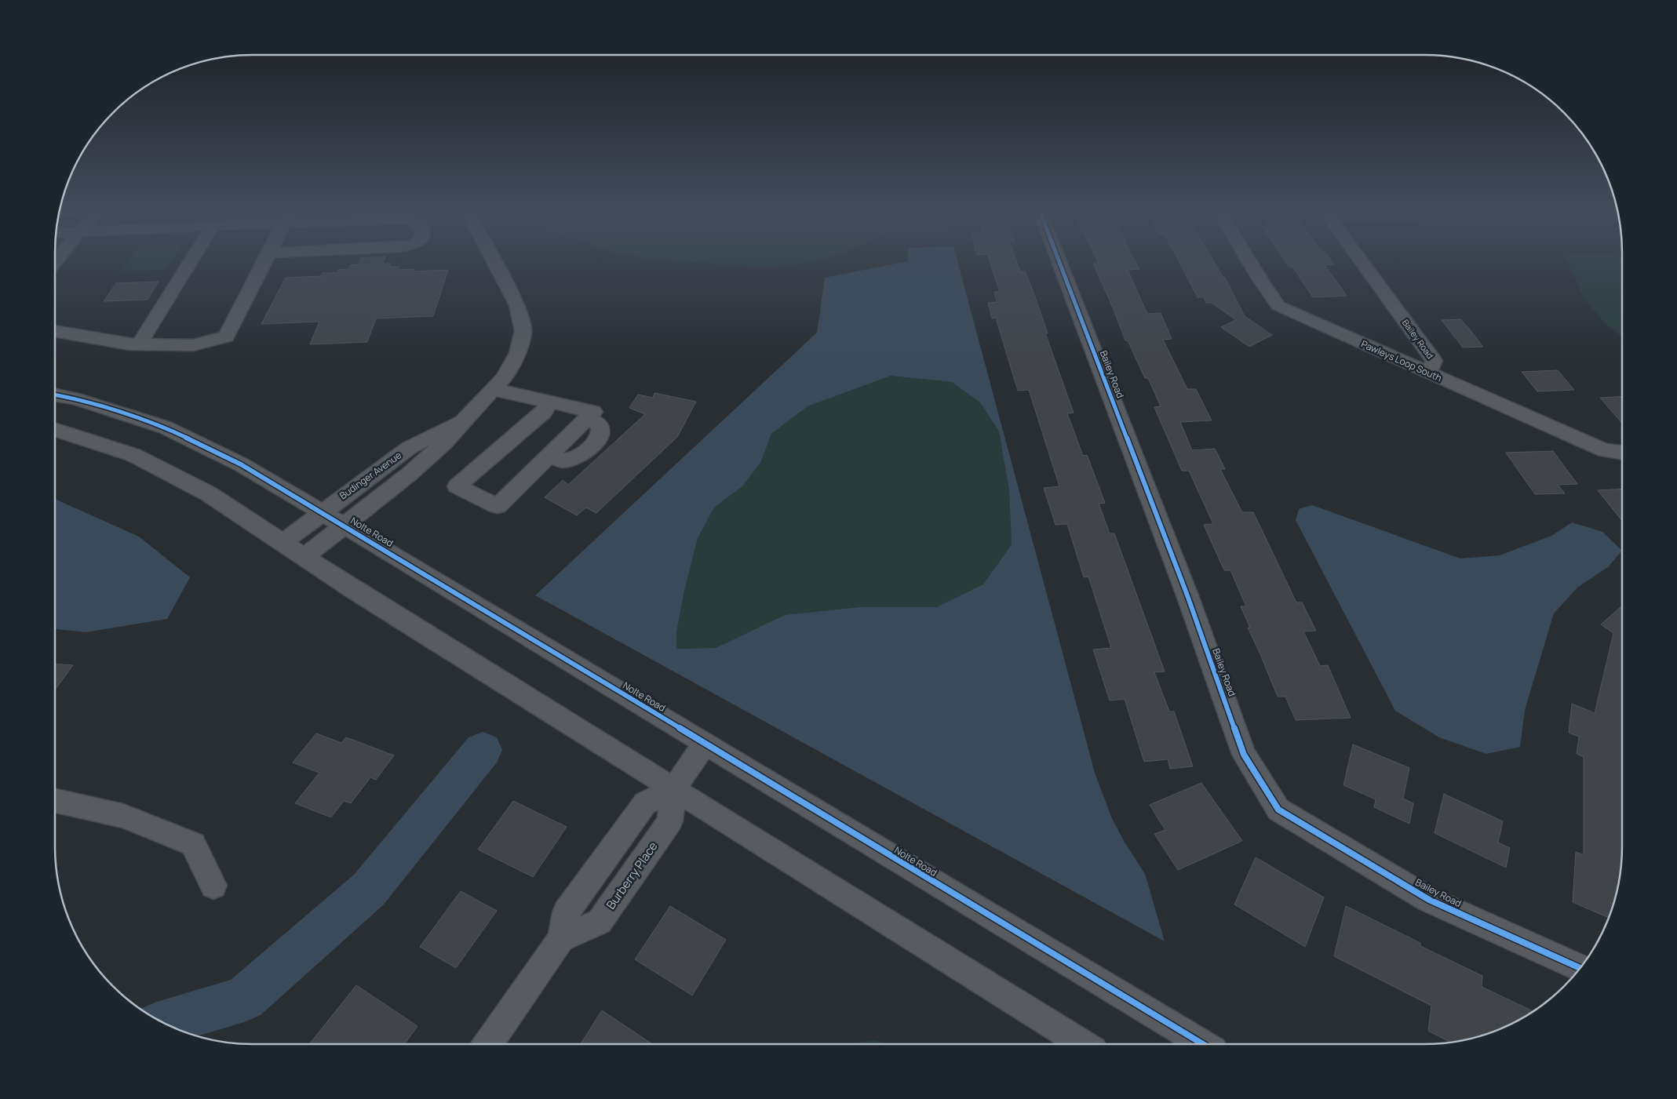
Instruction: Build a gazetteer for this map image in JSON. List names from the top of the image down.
{
  "streets": {
    "street": [
      "Bailey Road",
      "Pawleys Loop South",
      "Budinger Avenue",
      "Nolte Road",
      "Burberry Place"
    ]
  },
  "crossings": [
    ["Bailey Road", "Pawleys Loop South"],
    ["Budinger Avenue", "Nolte Road"],
    ["Nolte Road", "Burberry Place"]
  ]
}
